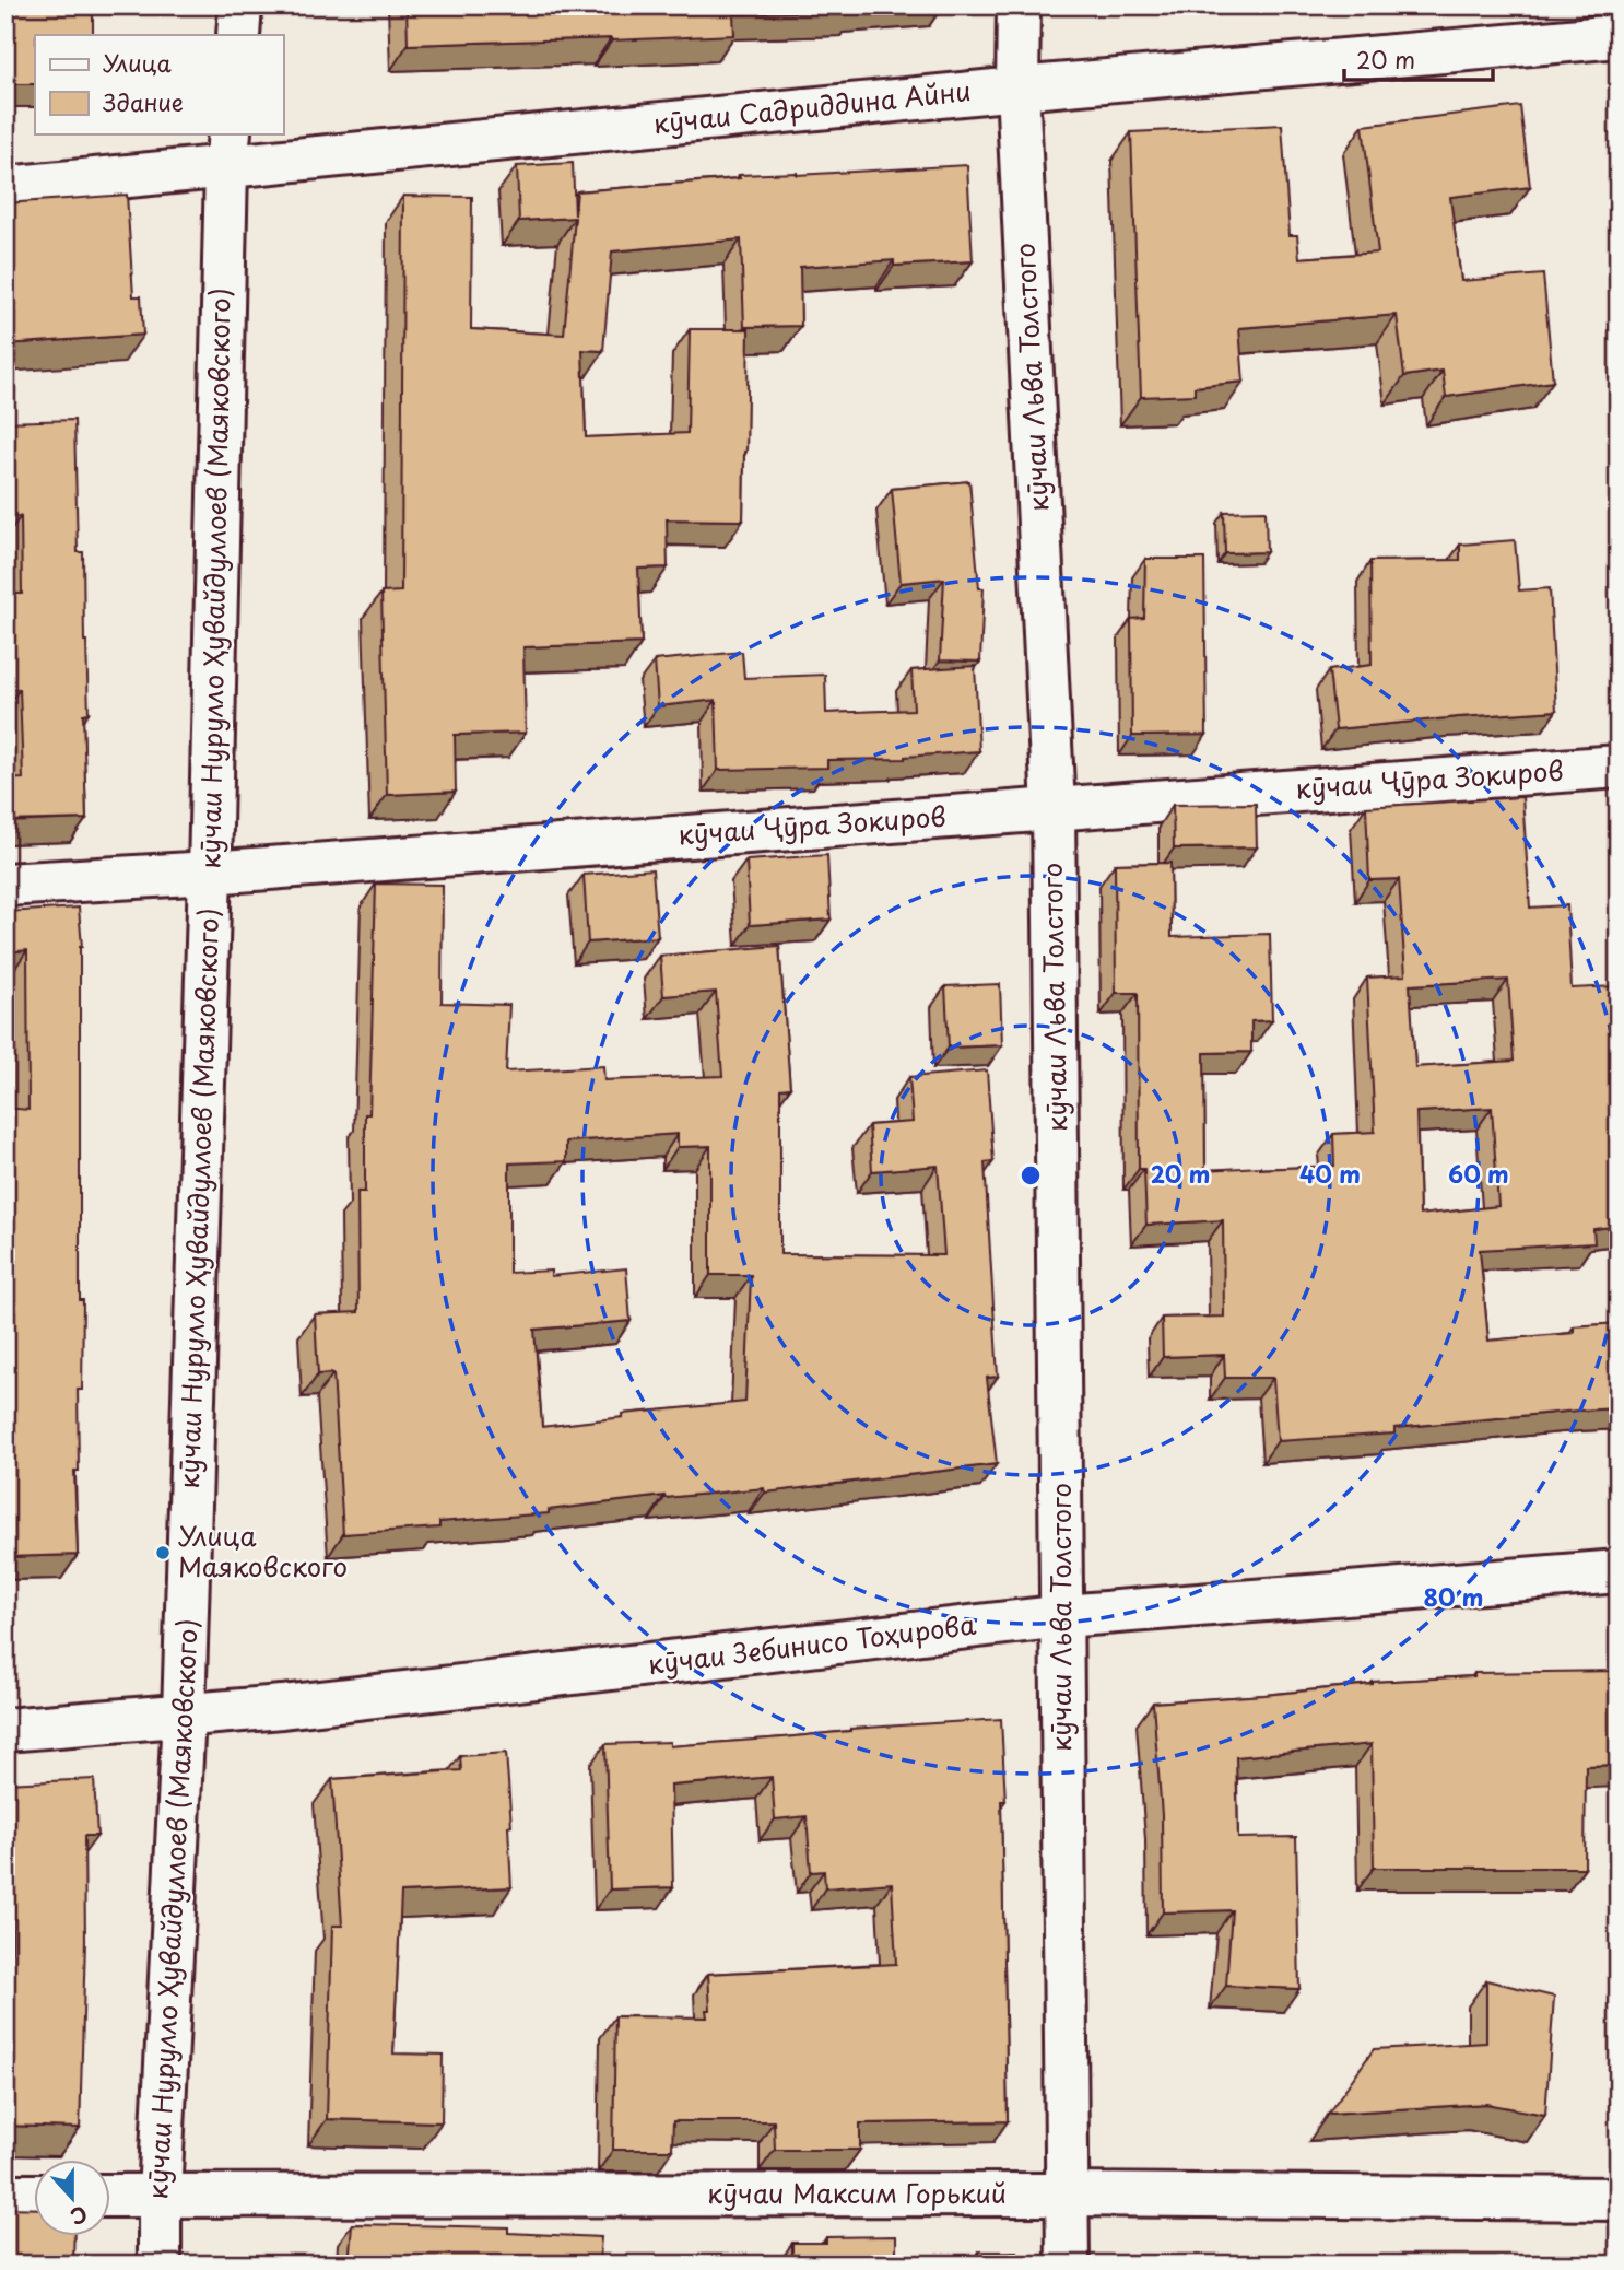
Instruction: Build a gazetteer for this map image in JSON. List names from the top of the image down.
{
  "streets": {
    "street": [
      "кӯчаи Садриддина Айни",
      "кӯчаи Льва Толстого",
      "кӯчаи Нурулло Ҳувайдуллоев (Маяковского)",
      "кӯчаи Ҷӯра Зокиров",
      "кӯчаи Зебинисо Тоҳирова",
      "кӯчаи Максим Горький"
    ]
  },
  "crossings": [
    ["кӯчаи Садриддина Айни", "кӯчаи Льва Толстого"],
    ["кӯчаи Садриддина Айни", "кӯчаи Нурулло Ҳувайдуллоев (Маяковского)"],
    ["кӯчаи Льва Толстого", "кӯчаи Ҷӯра Зокиров"],
    ["кӯчаи Льва Толстого", "кӯчаи Зебинисо Тоҳирова"],
    ["кӯчаи Льва Толстого", "кӯчаи Максим Горький"],
    ["кӯчаи Нурулло Ҳувайдуллоев (Маяковского)", "кӯчаи Ҷӯра Зокиров"],
    ["кӯчаи Нурулло Ҳувайдуллоев (Маяковского)", "кӯчаи Зебинисо Тоҳирова"],
    ["кӯчаи Нурулло Ҳувайдуллоев (Маяковского)", "кӯчаи Максим Горький"]
  ],
  "places": ["Улица Маяковского"],
  "legend": ["Улица", "Здание"],
  "scale_bar": "20 m",
  "north": "bottom",
  "rings": [
    "20 m",
    "40 m",
    "60 m",
    "80 m"
  ]
}
